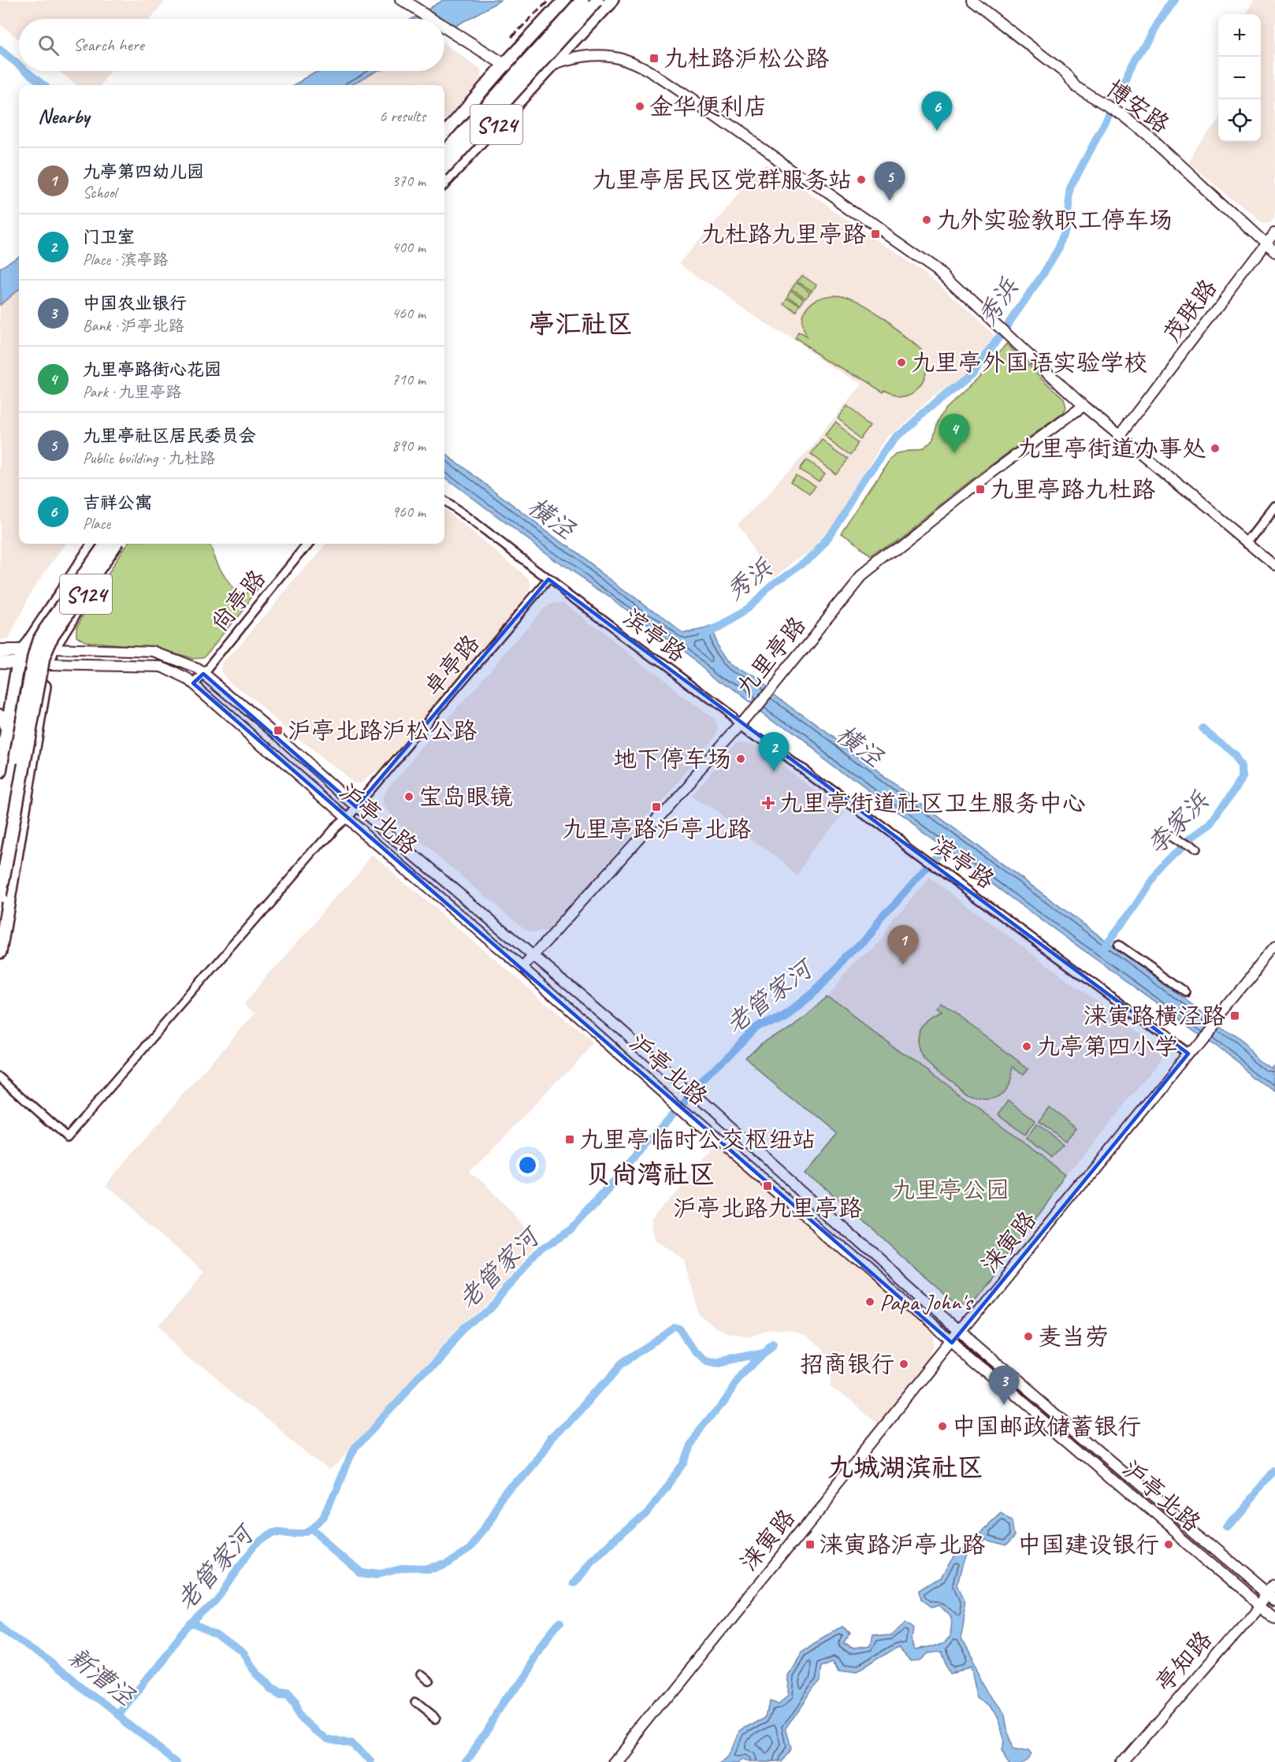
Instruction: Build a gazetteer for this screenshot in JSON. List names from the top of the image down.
{
  "streets": {
    "main road": ["S124"],
    "street": [
      "博安路",
      "茂联路",
      "尚亭路",
      "滨亭路",
      "九里亭路",
      "卓亭路",
      "沪亭北路",
      "涞寅路",
      "亭知路"
    ]
  },
  "crossings": [
    ["博安路", "茂联路"],
    ["S124", "沪亭北路"],
    ["尚亭路", "沪亭北路"],
    ["滨亭路", "九里亭路"],
    ["滨亭路", "卓亭路"],
    ["滨亭路", "涞寅路"],
    ["九里亭路", "沪亭北路"],
    ["卓亭路", "沪亭北路"],
    ["沪亭北路", "涞寅路"],
    ["沪亭北路", "亭知路"]
  ],
  "districts": ["亭汇社区", "贝尚湾社区", "九城湖滨社区"],
  "water": [
    "秀浜",
    "横泾",
    "李家浜",
    "老管家河",
    "新漕泾"
  ],
  "parks": ["九里亭公园"],
  "places": {
    "transit": [
      "九杜路沪松公路",
      "九杜路九里亭路",
      "九里亭路九杜路",
      "沪亭北路沪松公路",
      "九里亭路沪亭北路",
      "涞寅路横泾路",
      "九里亭临时公交枢纽站",
      "沪亭北路九里亭路",
      "涞寅路沪亭北路"
    ],
    "other": [
      "金华便利店",
      "九里亭居民区党群服务站",
      "九外实验教职工停车场",
      "九里亭外国语实验学校",
      "九里亭街道办事处",
      "地下停车场",
      "宝岛眼镜",
      "九亭第四小学",
      "Papa John's",
      "麦当劳",
      "招商银行",
      "中国邮政储蓄银行",
      "中国建设银行"
    ],
    "health": ["九里亭街道社区卫生服务中心"]
  },
  "page": {
    "map_buttons": ["+", "−"],
    "search": "Search here",
    "heading": ["Nearby", "6 results"],
    "pins": [
      "6",
      "5",
      "4",
      "2",
      "1",
      "3"
    ],
    "list": [
      {
        "mark": "1",
        "name": "九亭第四幼儿园",
        "note": "School",
        "value": "370 m"
      },
      {
        "mark": "2",
        "name": "门卫室",
        "note": "Place · 滨亭路",
        "value": "400 m"
      },
      {
        "mark": "3",
        "name": "中国农业银行",
        "note": "Bank · 沪亭北路",
        "value": "460 m"
      },
      {
        "mark": "4",
        "name": "九里亭路街心花园",
        "note": "Park · 九里亭路",
        "value": "710 m"
      },
      {
        "mark": "5",
        "name": "九里亭社区居民委员会",
        "note": "Public building · 九杜路",
        "value": "890 m"
      },
      {
        "mark": "6",
        "name": "吉祥公寓",
        "note": "Place",
        "value": "960 m"
      }
    ]
  }
}
